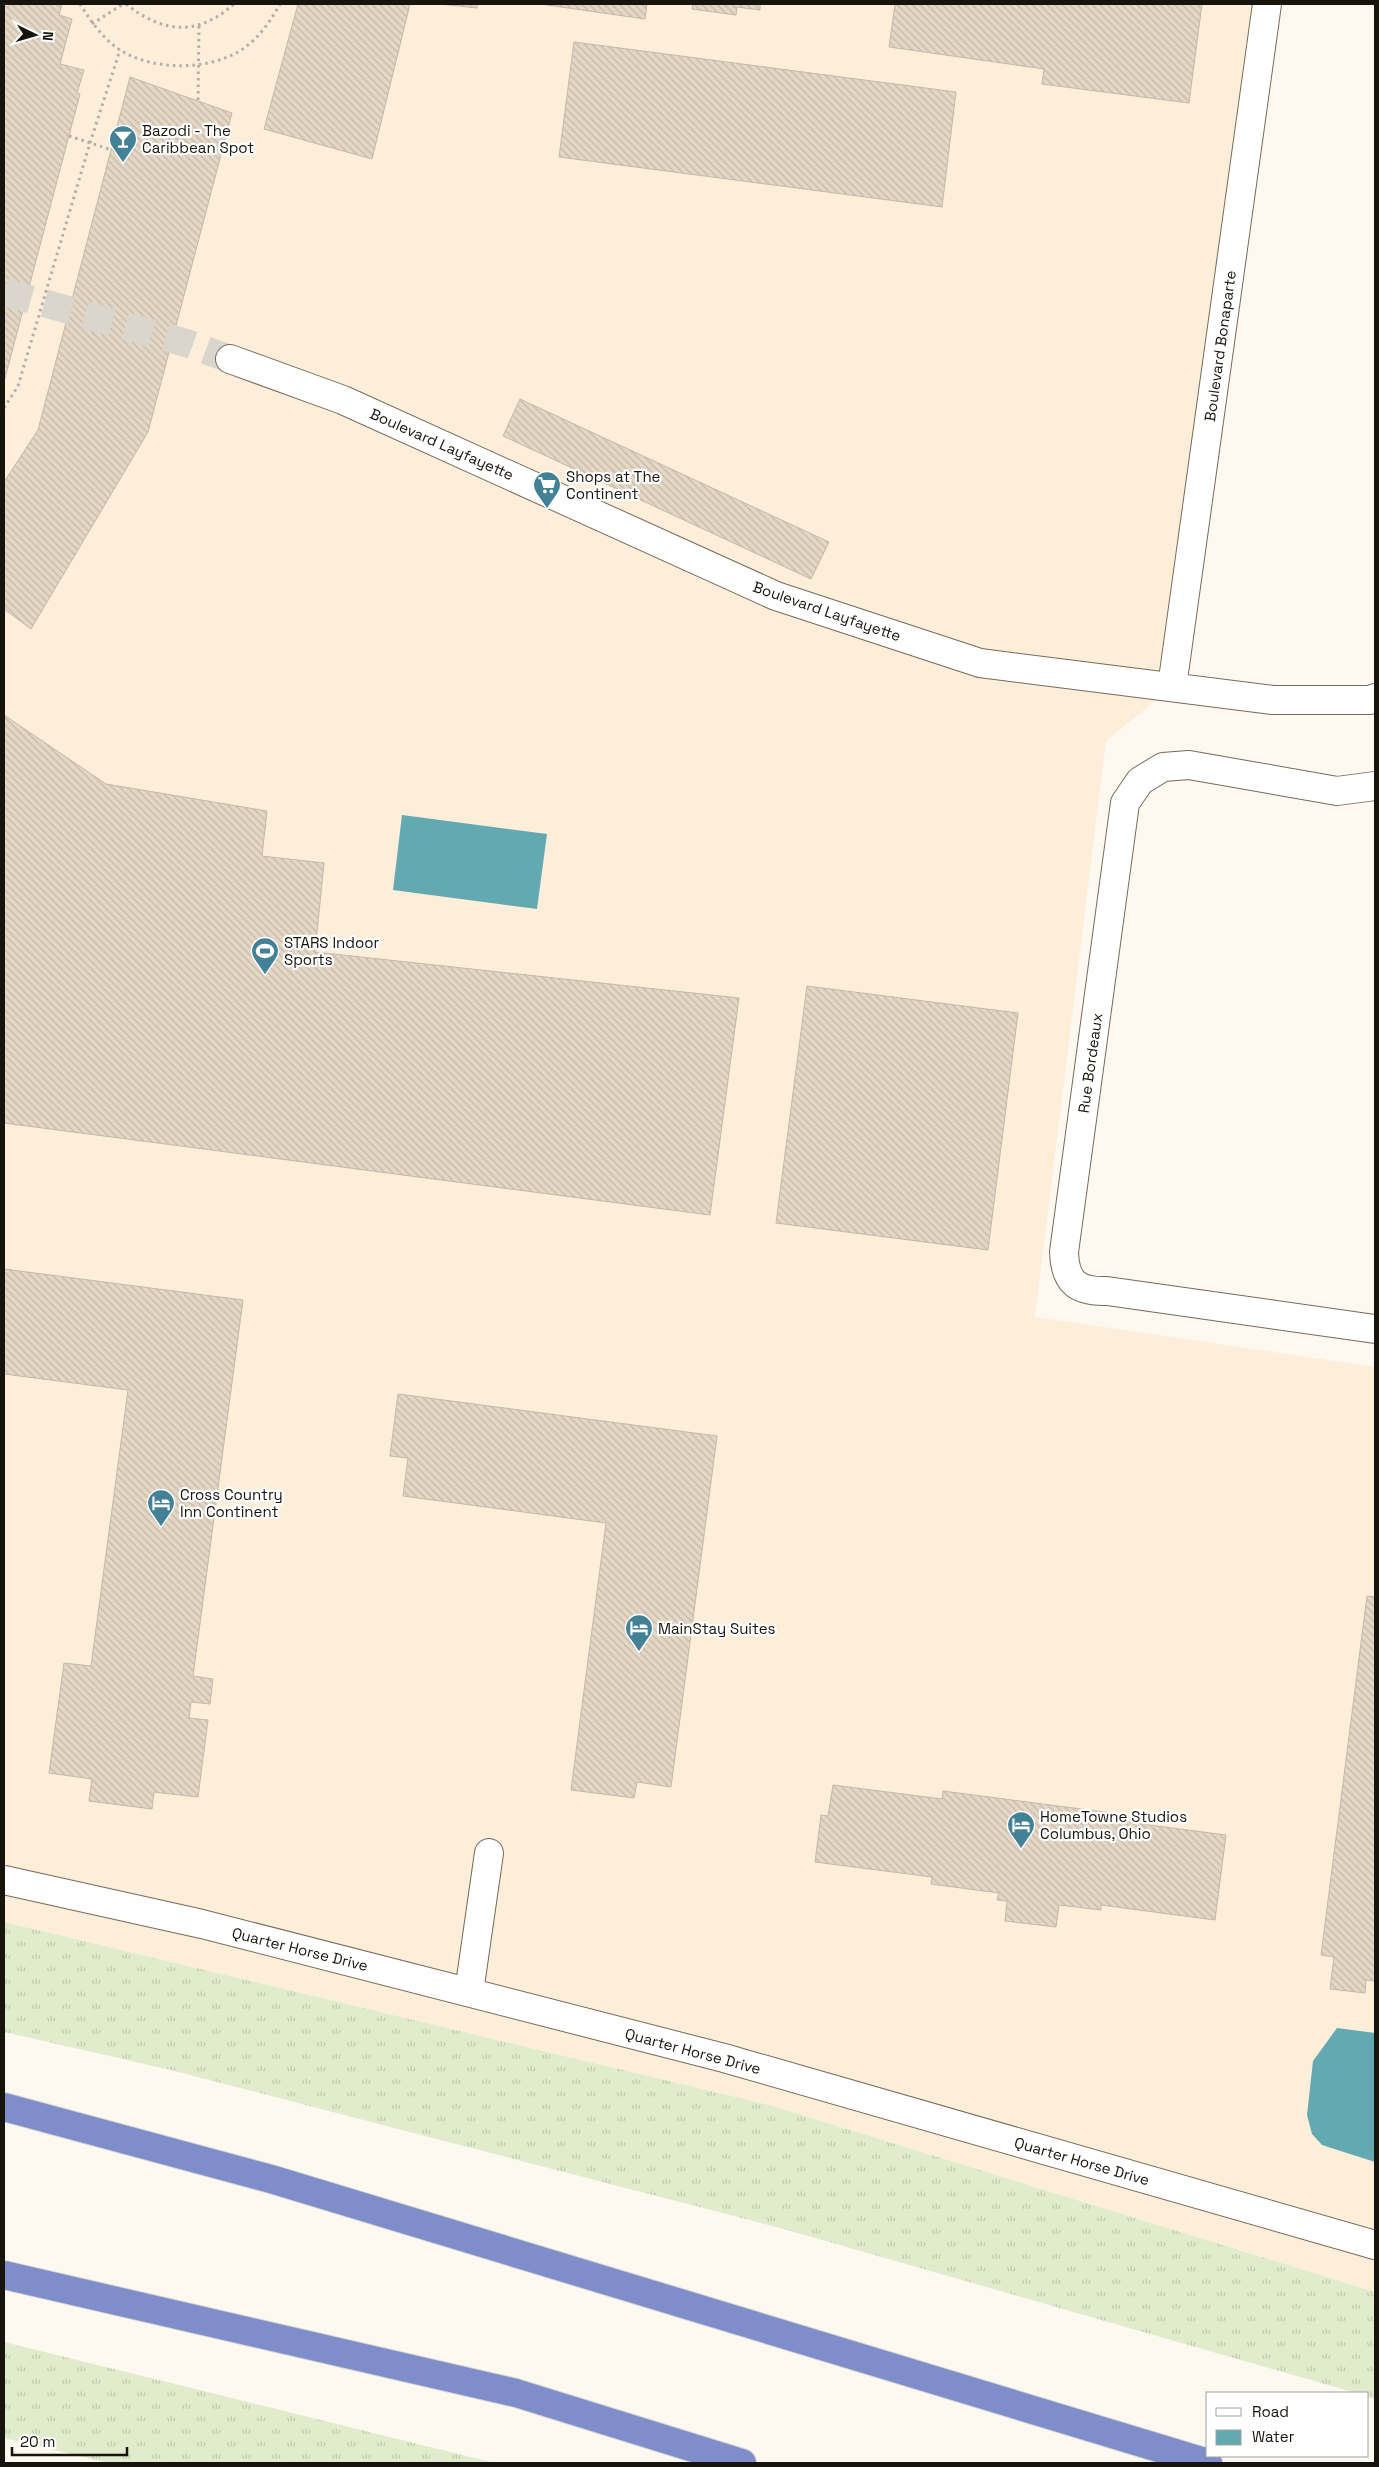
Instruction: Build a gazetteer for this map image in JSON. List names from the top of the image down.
{
  "streets": {
    "street": [
      "Boulevard Bonaparte",
      "Boulevard Layfayette",
      "Rue Bordeaux",
      "Quarter Horse Drive"
    ]
  },
  "crossings": [
    ["Boulevard Bonaparte", "Boulevard Layfayette"]
  ],
  "places": {
    "bar": ["Bazodi - The Caribbean Spot"],
    "supermarket": ["Shops at The Continent"],
    "sports": ["STARS Indoor Sports"],
    "hotel": ["Cross Country Inn Continent", "MainStay Suites", "HomeTowne Studios Columbus, Ohio"]
  },
  "legend": ["Road", "Water"],
  "scale_bar": "20 m",
  "north": "right"
}
